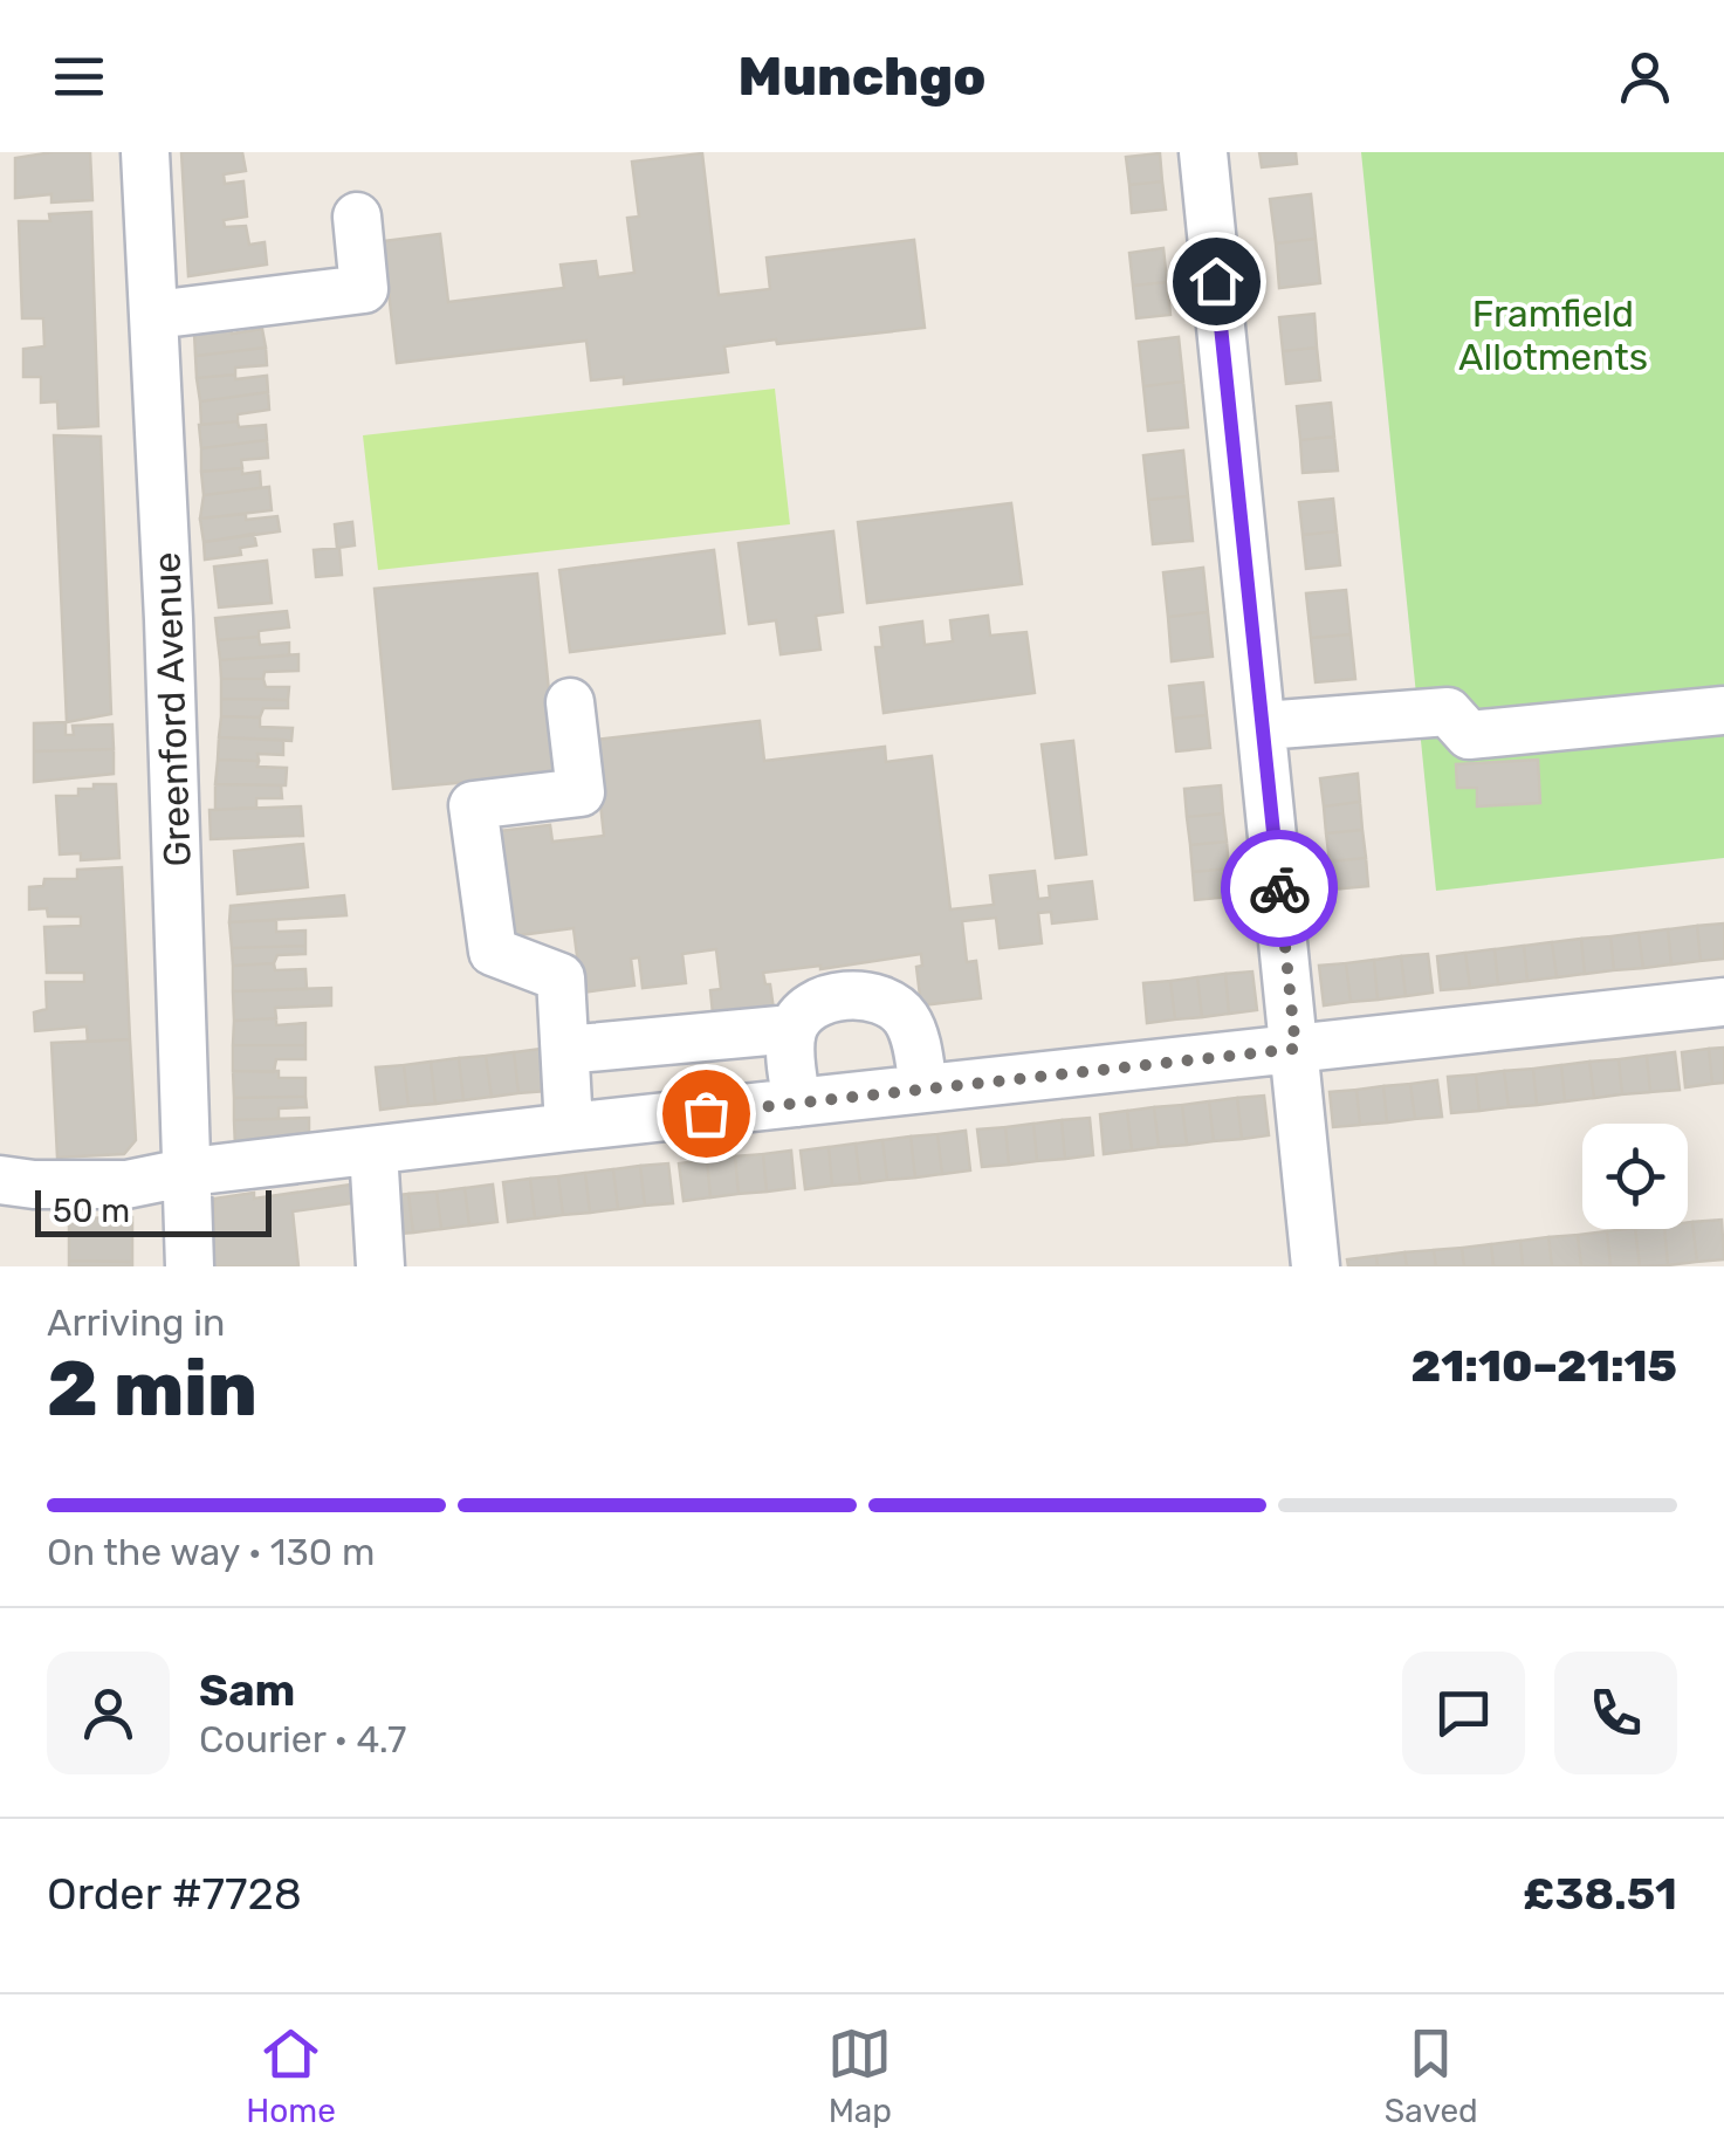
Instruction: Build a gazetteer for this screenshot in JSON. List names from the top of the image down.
{
  "streets": {
    "street": ["Greenford Avenue"]
  },
  "parks": ["Framfield Allotments"],
  "scale_bar": "50 m",
  "page": {
    "header": "Munchgo",
    "scale": "50 m",
    "heading": ["2 min", "Arriving in", "21:10–21:15"],
    "panel": [
      "Sam",
      "Courier · 4.7",
      "Order #7728",
      "£38.51"
    ],
    "bar": "On the way · 130 m",
    "tabs": ["Home", "Map", "Saved"]
  }
}
